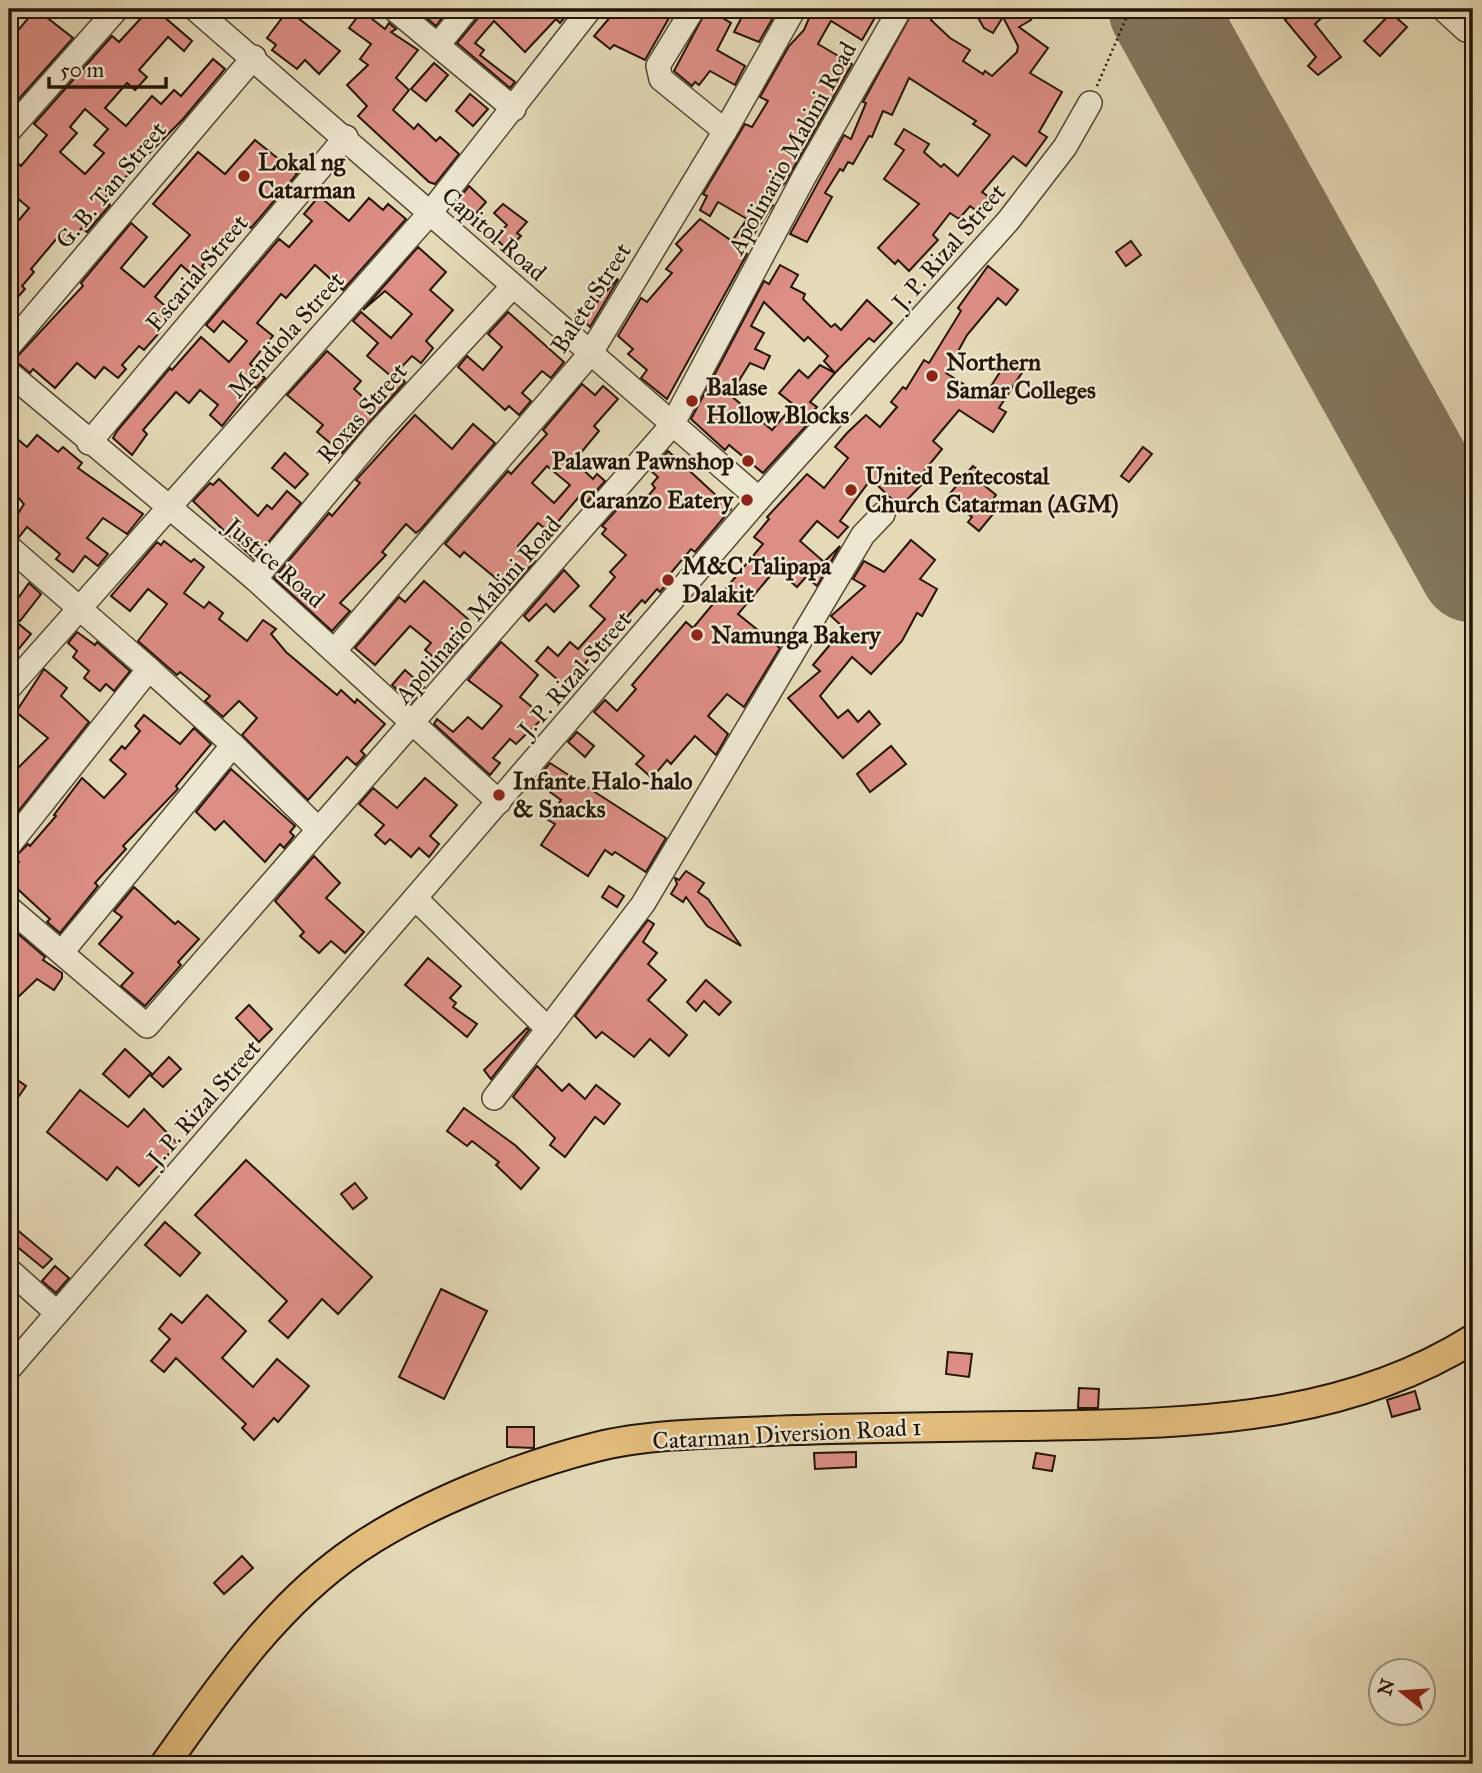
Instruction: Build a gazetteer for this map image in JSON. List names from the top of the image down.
{
  "streets": {
    "main road": ["Catarman Diversion Road 1"],
    "street": [
      "Apolinario Mabini Road",
      "G. B. Tan Street",
      "Capitol Road",
      "J. P. Rizal Street",
      "Escarial Street",
      "Balete Street",
      "Mendiola Street",
      "Roxas Street",
      "Justice Road"
    ]
  },
  "crossings": [
    ["Apolinario Mabini Road", "Capitol Road"],
    ["Apolinario Mabini Road", "Justice Road"],
    ["G. B. Tan Street", "Capitol Road"],
    ["Capitol Road", "J. P. Rizal Street"],
    ["Capitol Road", "Escarial Street"],
    ["Capitol Road", "Balete Street"],
    ["Capitol Road", "Mendiola Street"],
    ["Capitol Road", "Roxas Street"],
    ["J. P. Rizal Street", "Justice Road"],
    ["Escarial Street", "Justice Road"],
    ["Balete Street", "Justice Road"],
    ["Mendiola Street", "Justice Road"],
    ["Roxas Street", "Justice Road"]
  ],
  "places": [
    "Lokal ng Catarman",
    "Northern Samar Colleges",
    "Balase Hollow Blocks",
    "Palawan Pawnshop",
    "United Pentecostal Church Catarman (AGM)",
    "Caranzo Eatery",
    "M&C Talipapa Dalakit",
    "Namunga Bakery",
    "Infante Halo-halo & Snacks"
  ],
  "scale_bar": "50 m",
  "north": "left"
}
